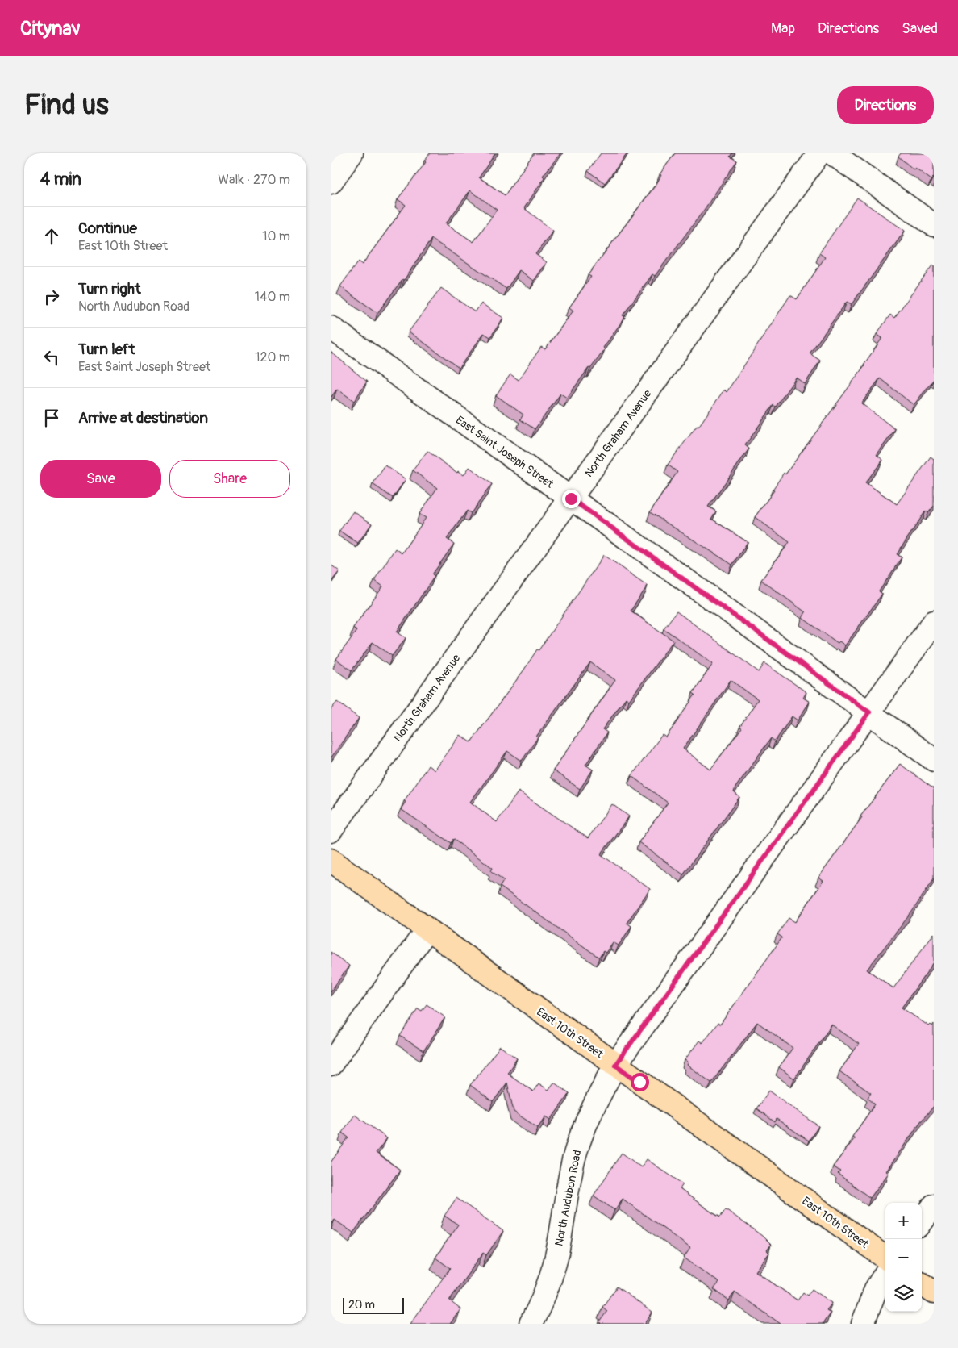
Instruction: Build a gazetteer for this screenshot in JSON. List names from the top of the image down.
{
  "streets": {
    "main road": ["East 10th Street"],
    "street": ["North Graham Avenue", "East Saint Joseph Street", "North Audubon Road"]
  },
  "crossings": [
    ["North Graham Avenue", "East Saint Joseph Street"],
    ["East Saint Joseph Street", "North Audubon Road"],
    ["East 10th Street", "North Audubon Road"]
  ],
  "scale_bar": "20 m",
  "page": {
    "header": "Citynav",
    "nav": ["Map", "Directions", "Saved"],
    "buttons": [
      "Directions",
      ["Save", "Share"]
    ],
    "title": "Find us",
    "heading": ["4 min", "Walk · 270 m"],
    "list": [
      ["Continue", "East 10th Street", "10 m"],
      ["Turn right", "North Audubon Road", "140 m"],
      ["Turn left", "East Saint Joseph Street", "120 m"],
      "Arrive at destination"
    ],
    "map_buttons": ["+", "−"],
    "scale": "20 m"
  }
}
